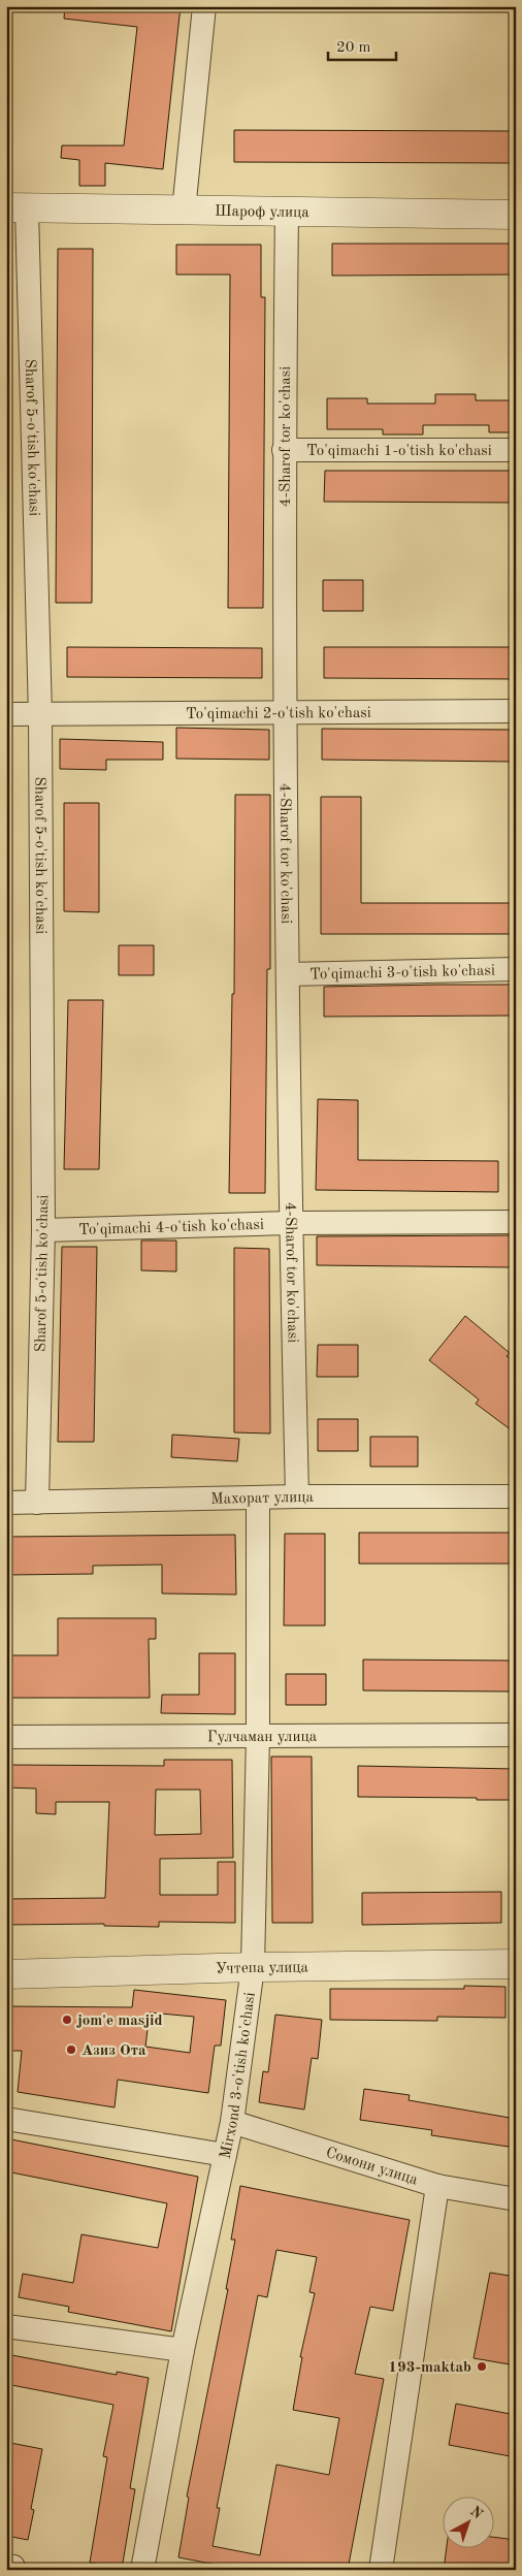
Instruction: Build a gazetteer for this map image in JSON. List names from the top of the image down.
{
  "streets": {
    "street": [
      "Шароф улица",
      "4-Sharof tor ko'chasi",
      "Sharof 5-o'tish ko'chasi",
      "To'qimachi 1-o'tish ko'chasi",
      "To'qimachi 2-o'tish ko'chasi",
      "To'qimachi 3-o'tish ko'chasi",
      "To'qimachi 4-o'tish ko'chasi",
      "Махорат улица",
      "Гулчаман улица",
      "Учтепа улица",
      "Mirxond 3-o'tish ko'chasi",
      "Сомони улица"
    ]
  },
  "crossings": [
    ["Шароф улица", "4-Sharof tor ko'chasi"],
    ["Шароф улица", "Sharof 5-o'tish ko'chasi"],
    ["4-Sharof tor ko'chasi", "To'qimachi 1-o'tish ko'chasi"],
    ["4-Sharof tor ko'chasi", "To'qimachi 2-o'tish ko'chasi"],
    ["4-Sharof tor ko'chasi", "To'qimachi 3-o'tish ko'chasi"],
    ["4-Sharof tor ko'chasi", "To'qimachi 4-o'tish ko'chasi"],
    ["4-Sharof tor ko'chasi", "Махорат улица"],
    ["Sharof 5-o'tish ko'chasi", "To'qimachi 2-o'tish ko'chasi"],
    ["Sharof 5-o'tish ko'chasi", "To'qimachi 4-o'tish ko'chasi"],
    ["Sharof 5-o'tish ko'chasi", "Махорат улица"],
    ["Гулчаман улица", "Mirxond 3-o'tish ko'chasi"],
    ["Учтепа улица", "Mirxond 3-o'tish ko'chasi"],
    ["Mirxond 3-o'tish ko'chasi", "Сомони улица"]
  ],
  "places": ["jom'e masjid", "Азиз Ота", "193-maktab"],
  "scale_bar": "20 m",
  "north": "top right"
}
